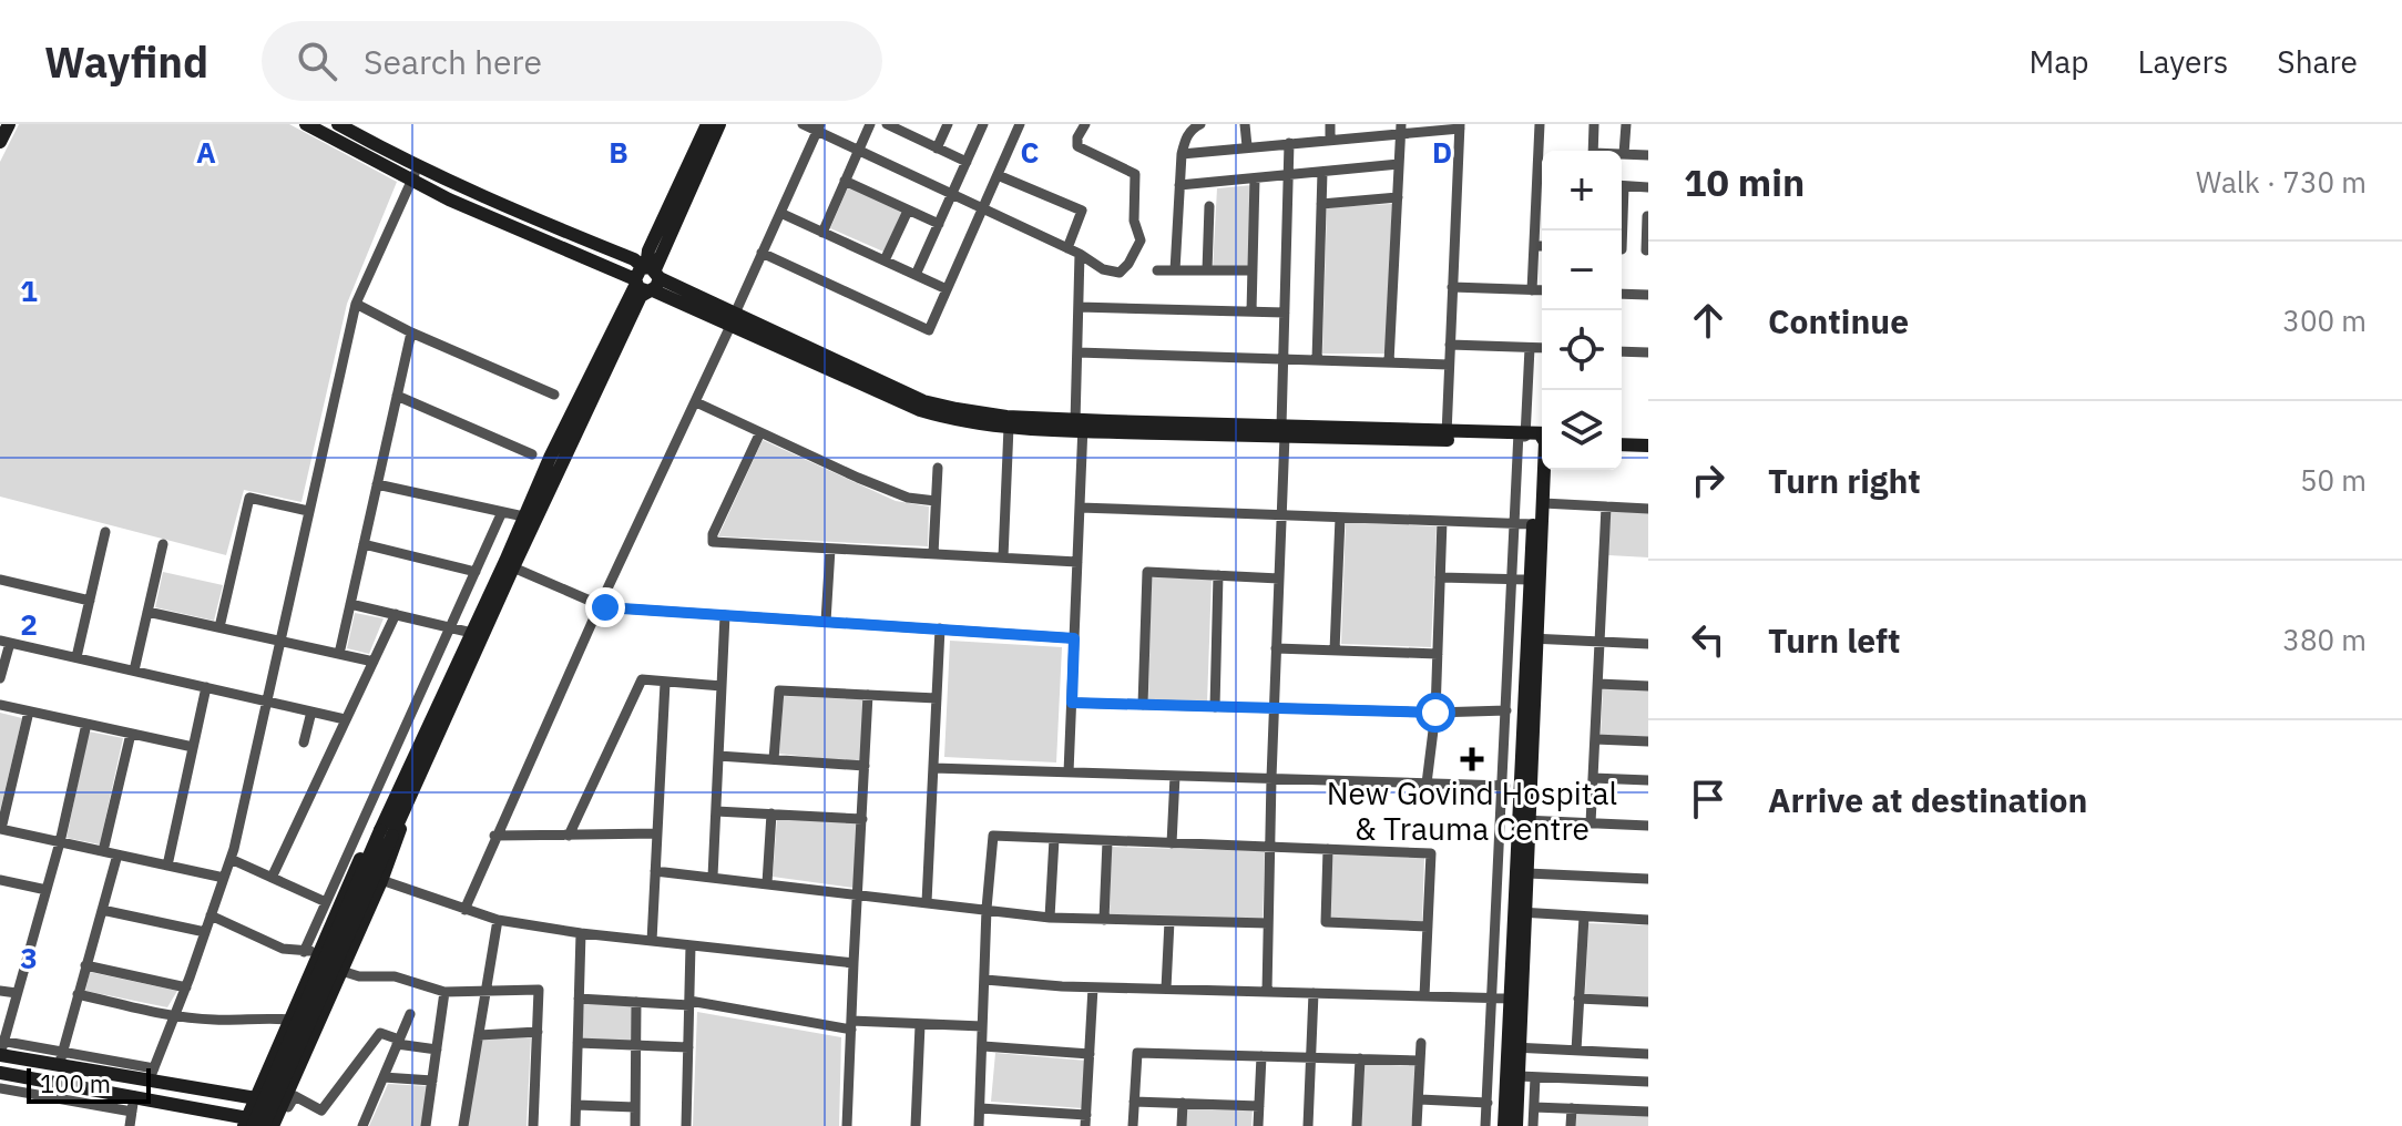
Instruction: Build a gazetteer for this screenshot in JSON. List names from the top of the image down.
{
  "places": {
    "health": ["New Govind Hospital & Trauma Centre"]
  },
  "scale_bar": "100 m",
  "page": {
    "header": "Wayfind",
    "search": "Search here",
    "nav": ["Map", "Layers", "Share"],
    "heading": ["10 min", "Walk · 730 m"],
    "map_buttons": ["+", "−"],
    "list": [
      ["Continue", "300 m"],
      ["Turn right", "50 m"],
      ["Turn left", "380 m"],
      "Arrive at destination"
    ],
    "scale": "100 m"
  },
  "grid": {
    "columns": [
      "A",
      "B",
      "C",
      "D"
    ],
    "rows": ["1", "2", "3"]
  }
}
